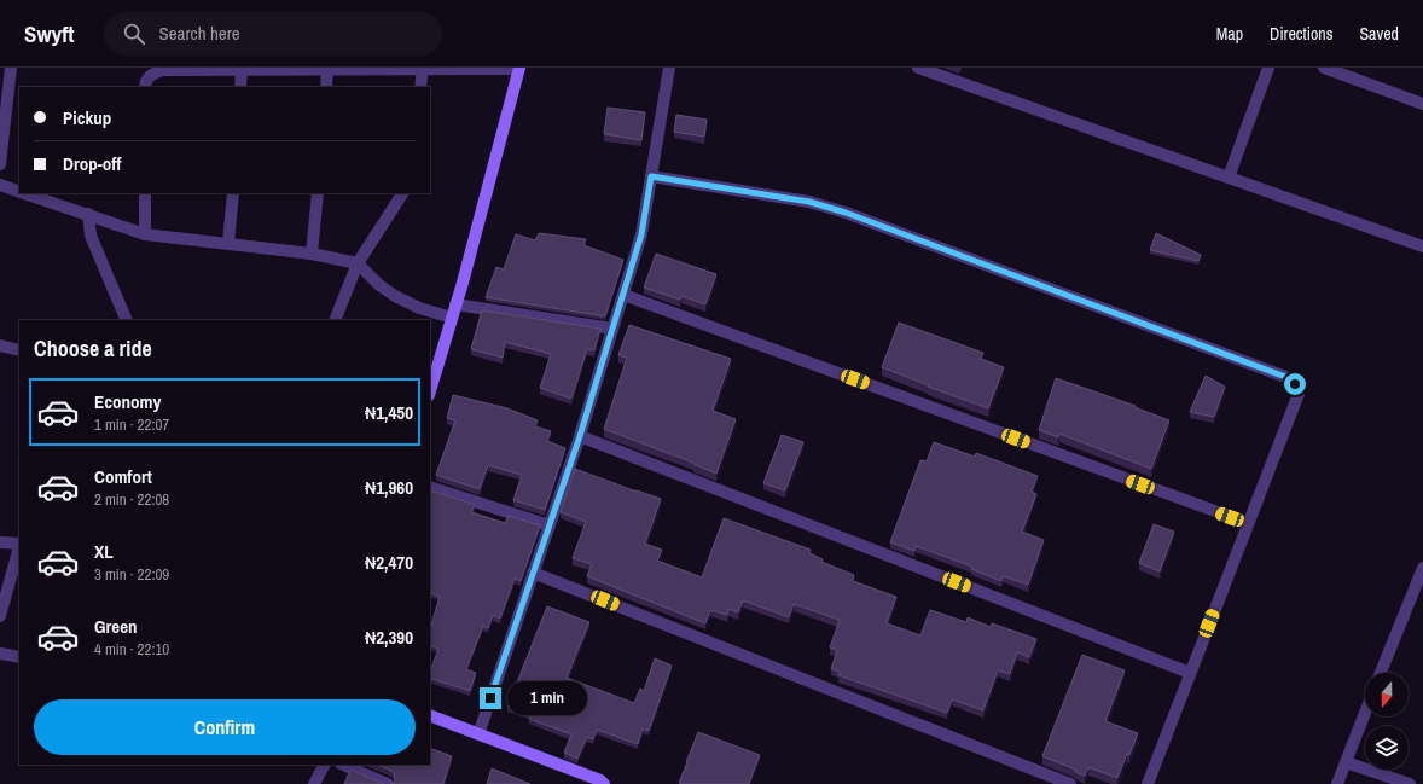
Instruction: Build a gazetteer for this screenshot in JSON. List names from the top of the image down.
{
  "north": "bottom",
  "page": {
    "header": "Swyft",
    "search": "Search here",
    "nav": ["Map", "Directions", "Saved"],
    "banner": ["Pickup", "Drop-off"],
    "heading": "Choose a ride",
    "list": [
      {
        "name": "Economy",
        "note": "1 min · 22:07",
        "value": "₦1,450"
      },
      {
        "name": "Comfort",
        "note": "2 min · 22:08",
        "value": "₦1,960"
      },
      {
        "name": "XL",
        "note": "3 min · 22:09",
        "value": "₦2,470"
      },
      {
        "name": "Green",
        "note": "4 min · 22:10",
        "value": "₦2,390"
      }
    ],
    "bubble": "1 min",
    "buttons": "Confirm"
  }
}
